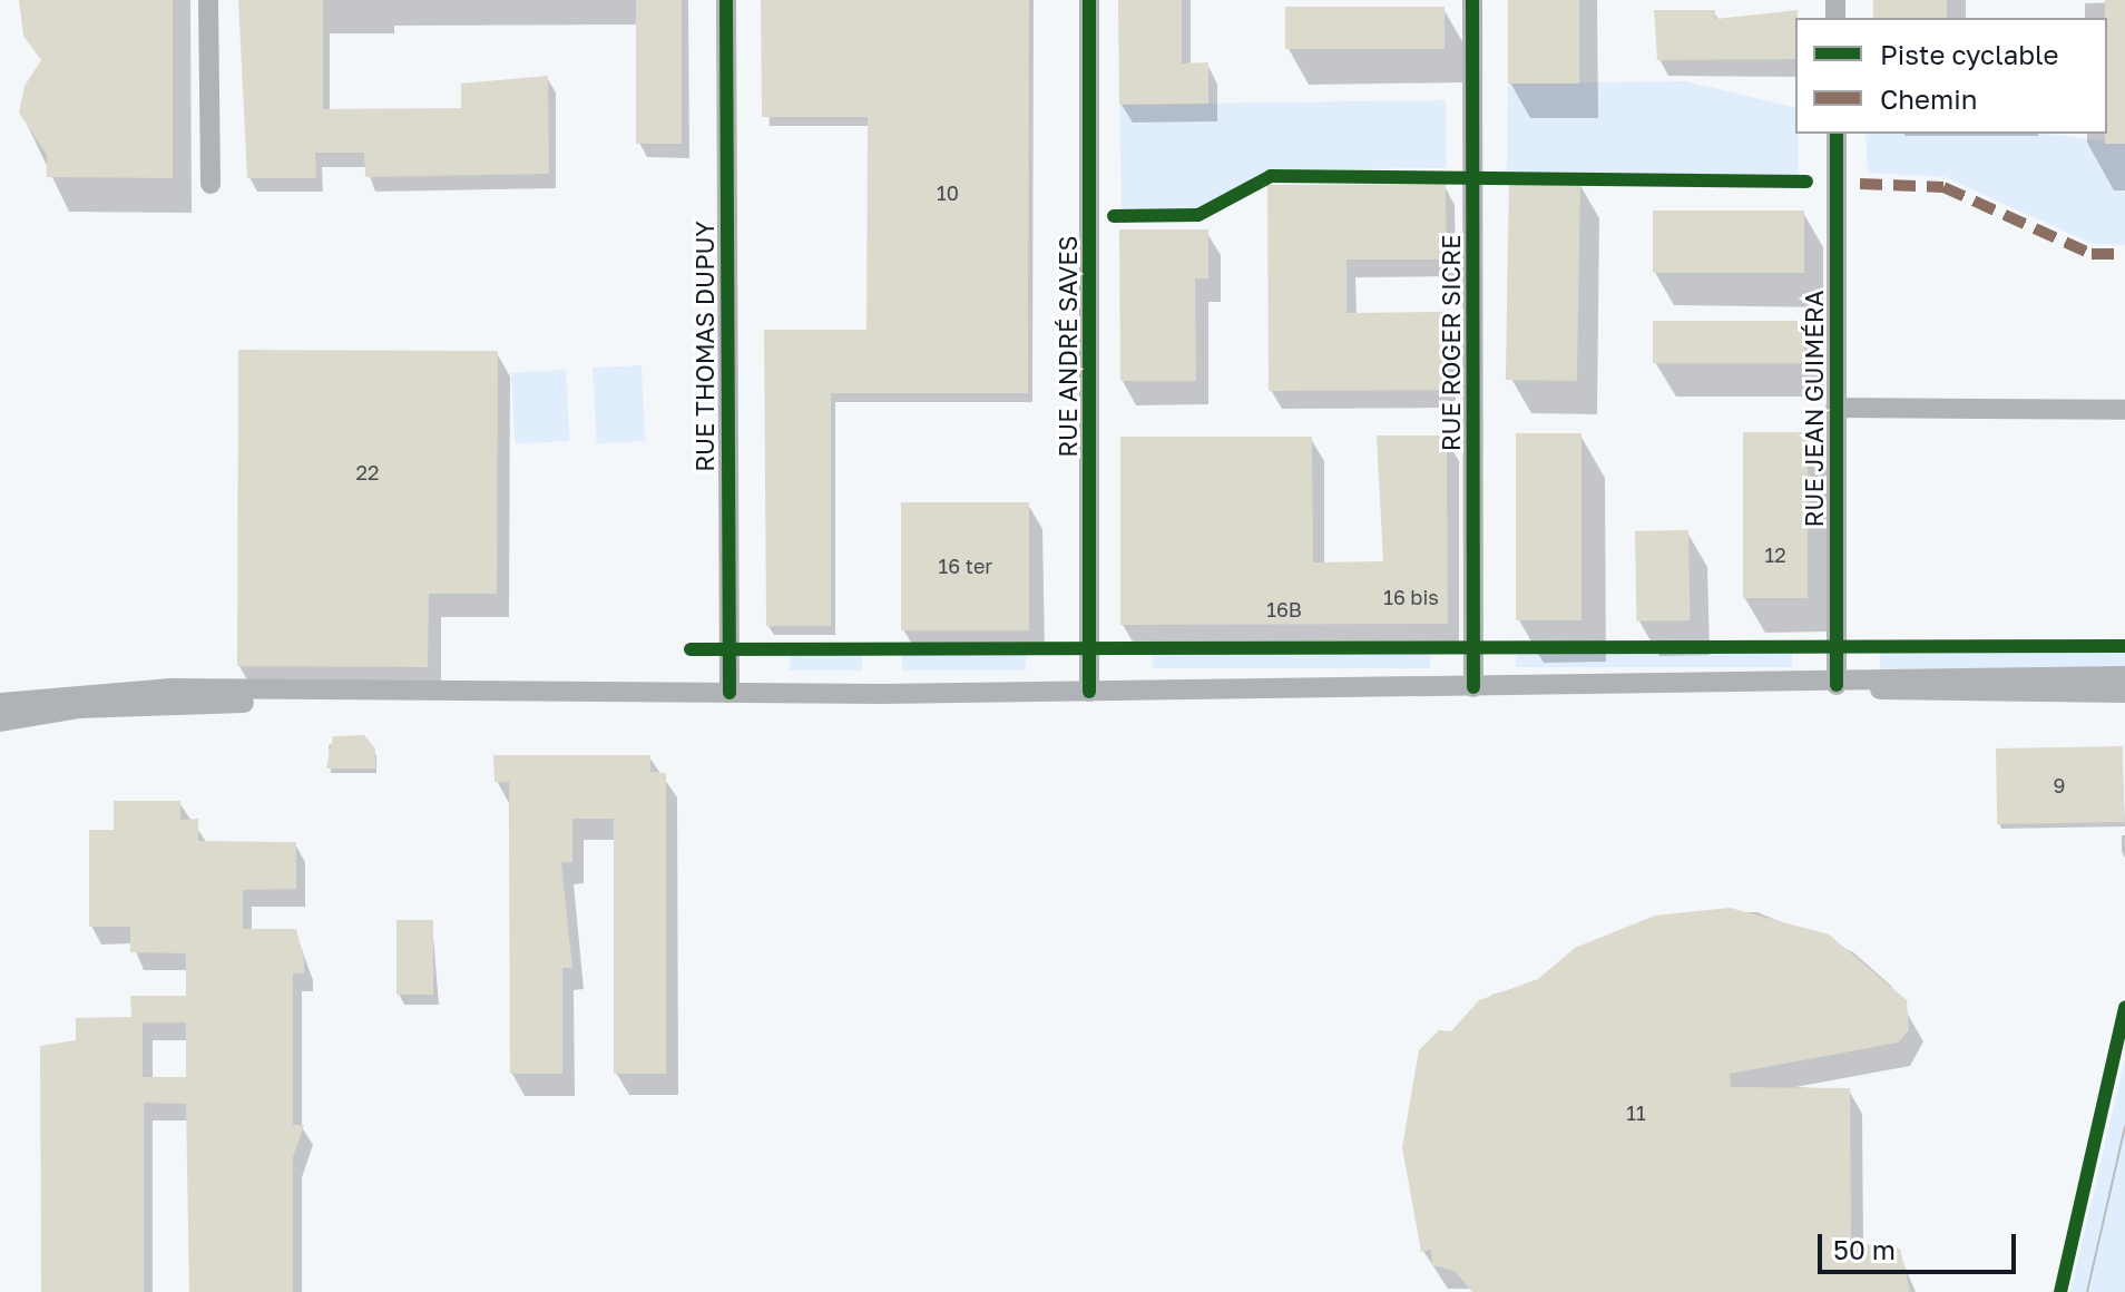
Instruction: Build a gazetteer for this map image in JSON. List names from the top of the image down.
{
  "streets": {
    "street": [
      "RUE ROGER SICRE",
      "RUE THOMAS DUPUY",
      "RUE ANDRÉ SAVES",
      "RUE JEAN GUIMÉRA"
    ]
  },
  "house_numbers": [
    "10",
    "22",
    "12",
    "16 ter",
    "16 bis",
    "16B",
    "9",
    "11"
  ],
  "legend": ["Piste cyclable", "Chemin"],
  "scale_bar": "50 m"
}
